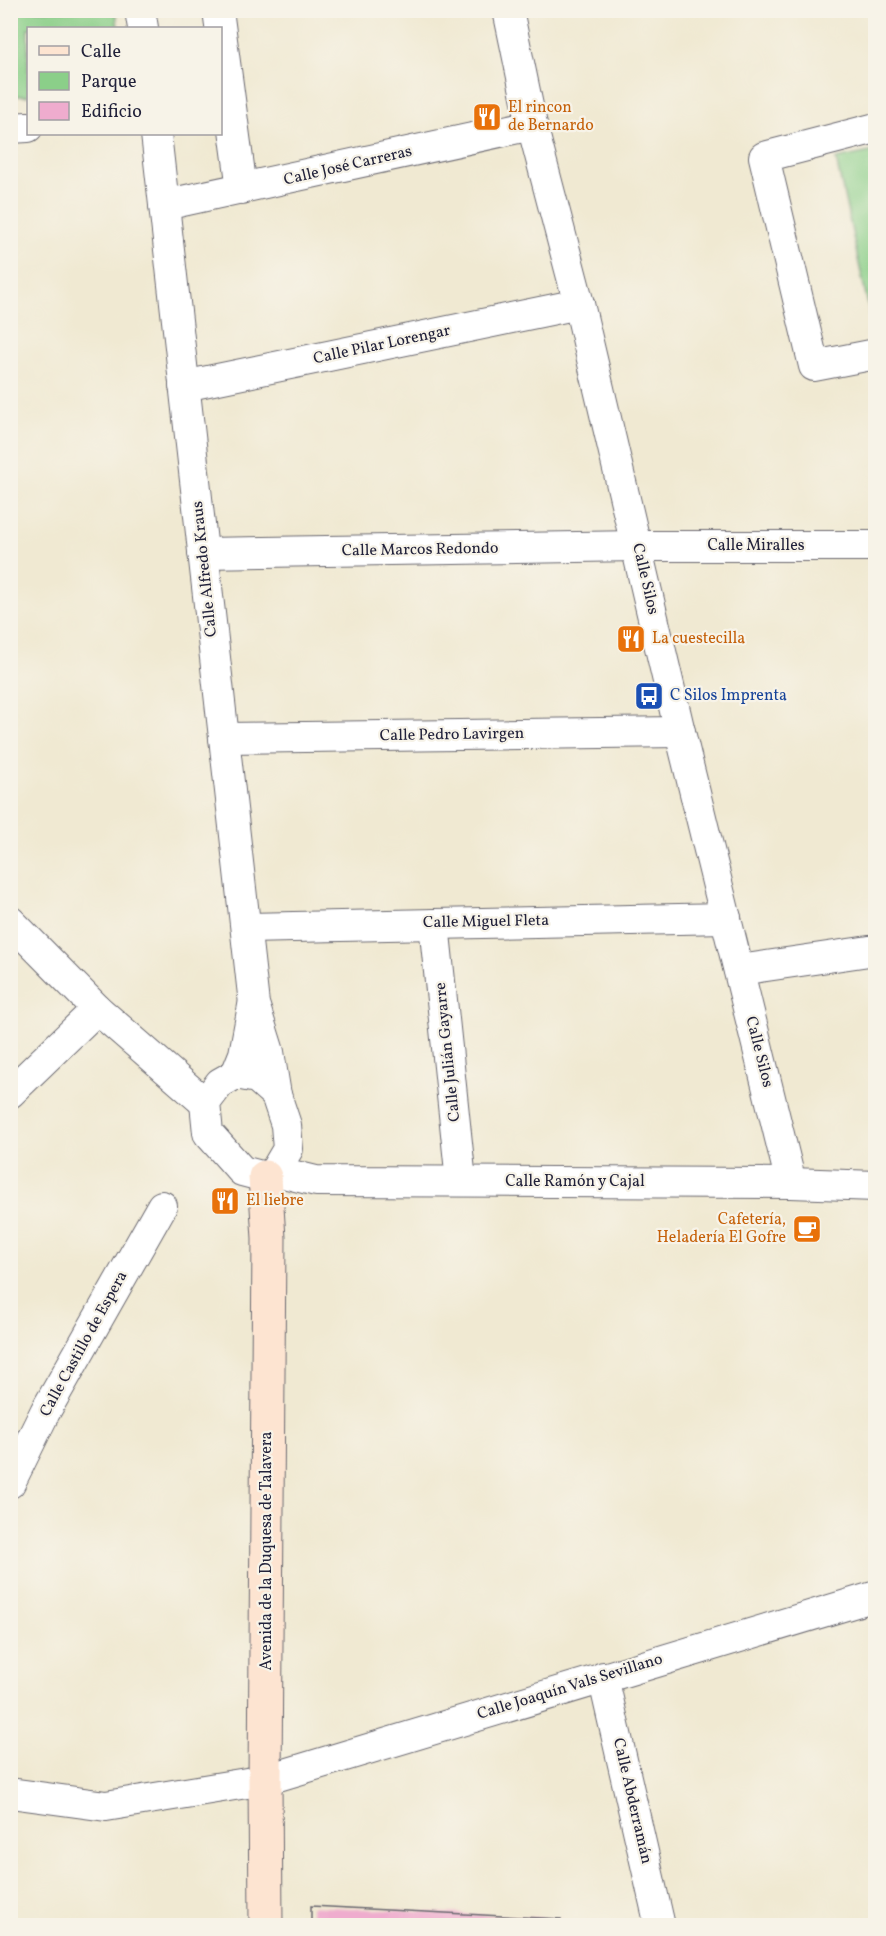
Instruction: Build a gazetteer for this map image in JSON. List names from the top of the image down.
{
  "streets": {
    "street": [
      "Calle José Carreras",
      "Calle Pilar Lorengar",
      "Calle Miralles",
      "Calle Marcos Redondo",
      "Calle Alfredo Kraus",
      "Calle Silos",
      "Calle Pedro Lavirgen",
      "Calle Miguel Fleta",
      "Calle Julián Gayarre",
      "Calle Ramón y Cajal",
      "Calle Castillo de Espera",
      "Avenida de la Duquesa de Talavera",
      "Calle Joaquín Vals Sevillano",
      "Calle Abderramán"
    ]
  },
  "crossings": [
    ["Calle José Carreras", "Calle Alfredo Kraus"],
    ["Calle José Carreras", "Calle Silos"],
    ["Calle Pilar Lorengar", "Calle Alfredo Kraus"],
    ["Calle Pilar Lorengar", "Calle Silos"],
    ["Calle Miralles", "Calle Marcos Redondo"],
    ["Calle Miralles", "Calle Silos"],
    ["Calle Marcos Redondo", "Calle Alfredo Kraus"],
    ["Calle Marcos Redondo", "Calle Silos"],
    ["Calle Alfredo Kraus", "Calle Pedro Lavirgen"],
    ["Calle Alfredo Kraus", "Calle Miguel Fleta"],
    ["Calle Silos", "Calle Pedro Lavirgen"],
    ["Calle Silos", "Calle Miguel Fleta"],
    ["Calle Silos", "Calle Ramón y Cajal"],
    ["Calle Miguel Fleta", "Calle Julián Gayarre"],
    ["Calle Julián Gayarre", "Calle Ramón y Cajal"],
    ["Calle Ramón y Cajal", "Avenida de la Duquesa de Talavera"],
    ["Avenida de la Duquesa de Talavera", "Calle Joaquín Vals Sevillano"],
    ["Calle Joaquín Vals Sevillano", "Calle Abderramán"]
  ],
  "places": {
    "restaurant": ["El rincon de Bernardo", "La cuestecilla", "El liebre"],
    "bus stop": ["C Silos Imprenta"],
    "cafe": ["Cafetería, Heladería El Gofre"]
  },
  "legend": ["Calle", "Parque", "Edificio"]
}
